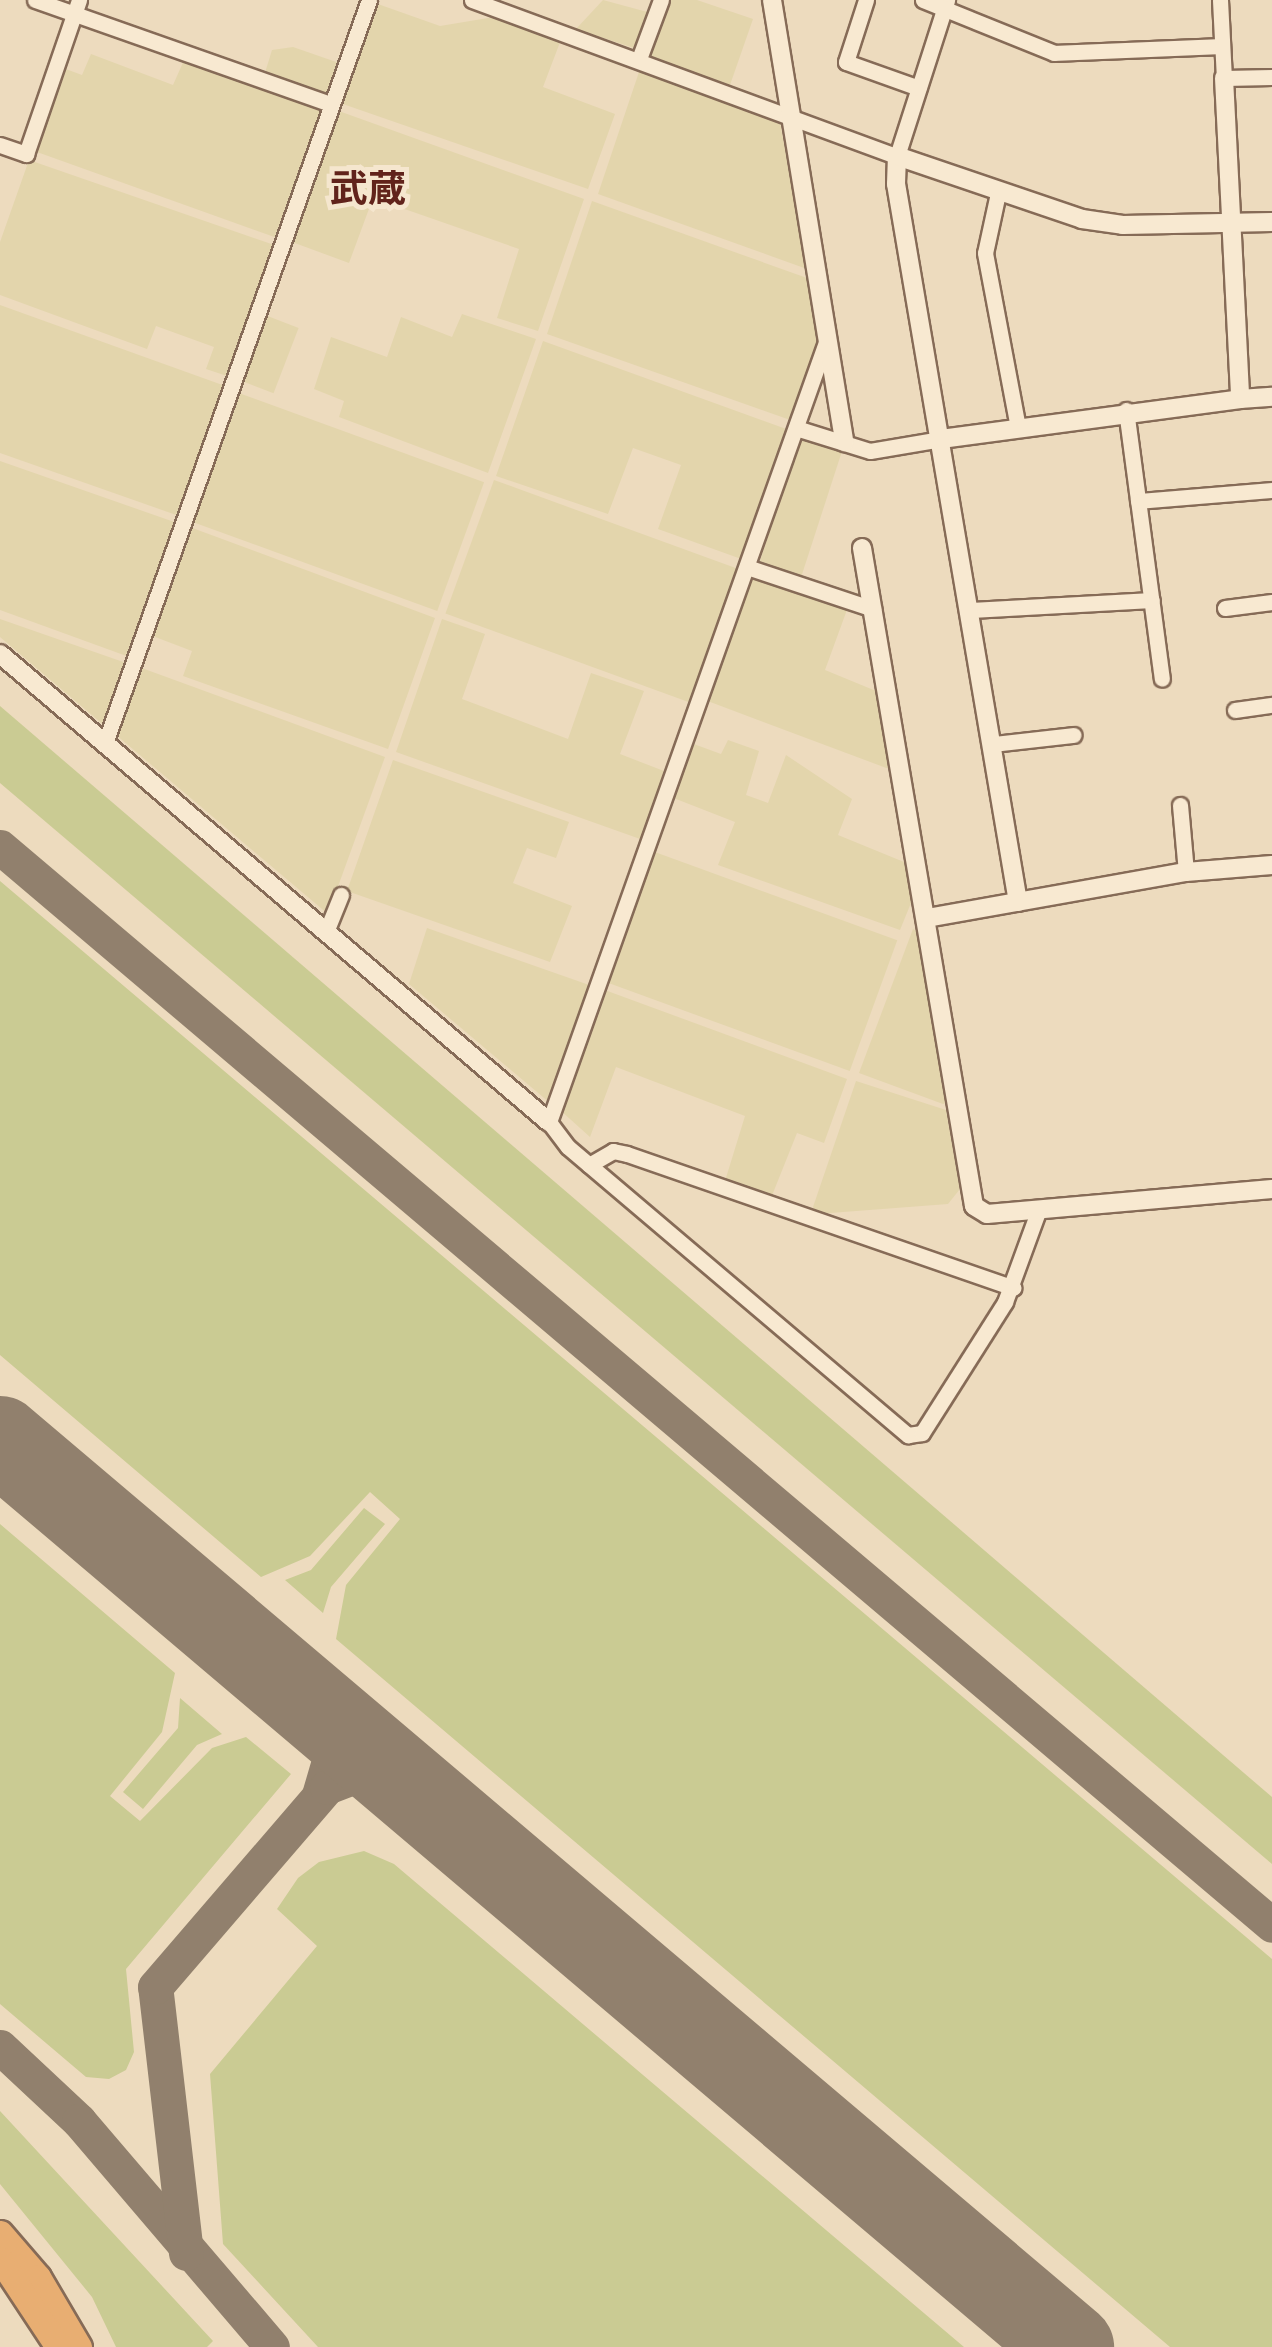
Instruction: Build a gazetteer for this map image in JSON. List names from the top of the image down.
{
  "districts": ["武蔵"]
}
